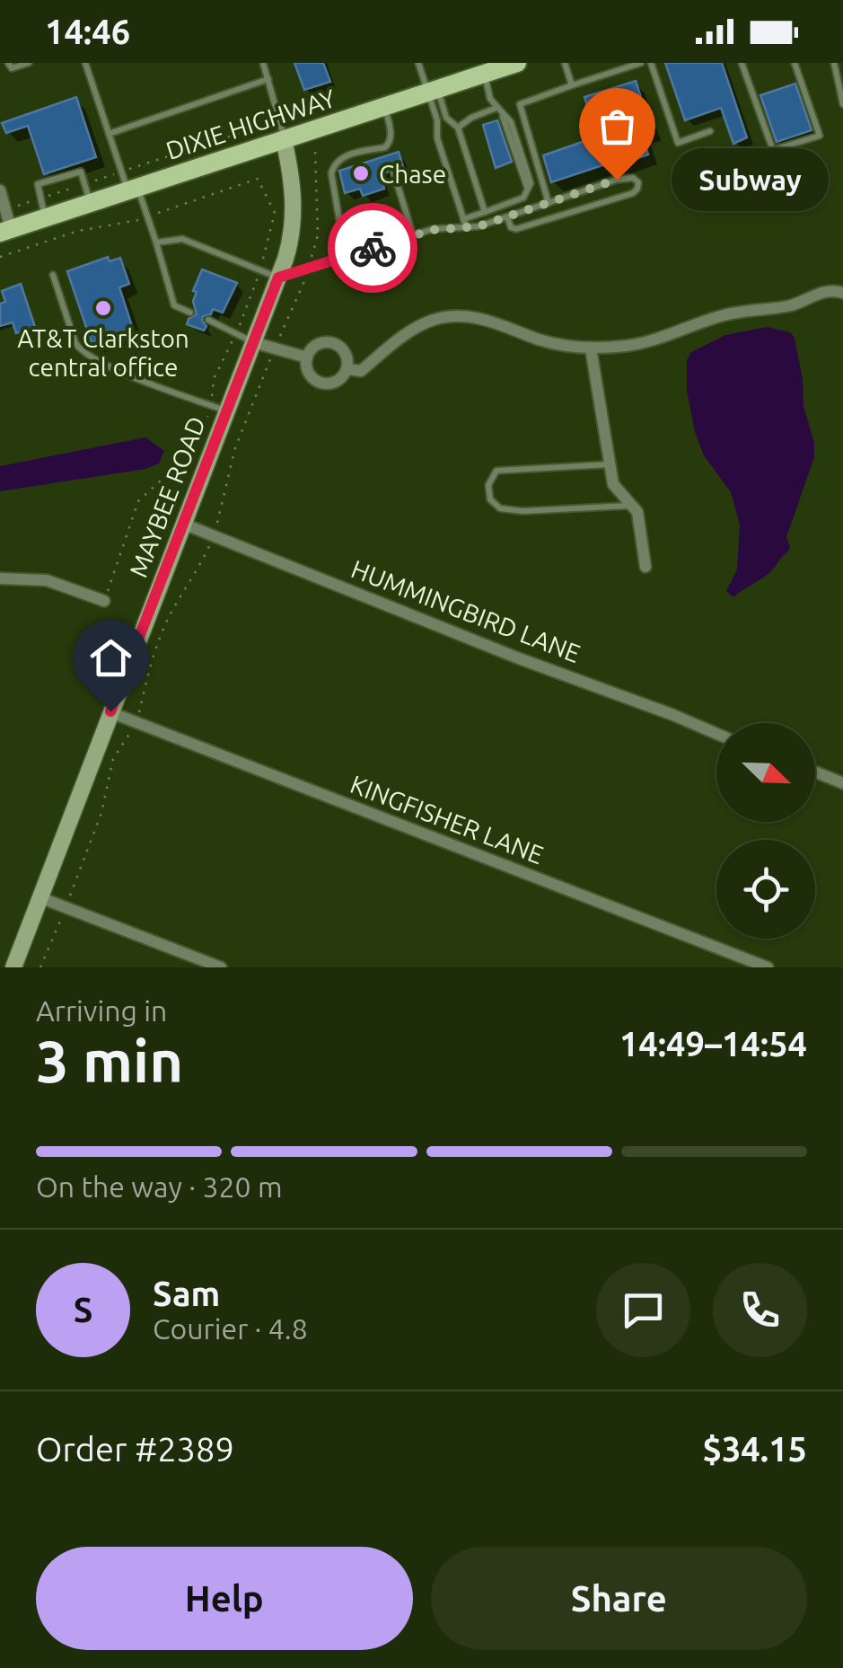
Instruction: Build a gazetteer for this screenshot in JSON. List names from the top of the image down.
{
  "streets": {
    "main road": ["DIXIE HIGHWAY", "MAYBEE ROAD"],
    "street": ["HUMMINGBIRD LANE", "KINGFISHER LANE"]
  },
  "crossings": [
    ["DIXIE HIGHWAY", "MAYBEE ROAD"],
    ["MAYBEE ROAD", "HUMMINGBIRD LANE"],
    ["MAYBEE ROAD", "KINGFISHER LANE"]
  ],
  "places": ["Chase", "Subway", "AT&T Clarkston central office"],
  "north": "bottom right",
  "page": {
    "status": "14:46",
    "bubble": "Subway",
    "heading": ["3 min", "Arriving in", "14:49–14:54"],
    "panel": [
      "Sam",
      "Courier · 4.8",
      "Order #2389",
      "$34.15"
    ],
    "bar": "On the way · 320 m",
    "round": "S",
    "buttons": ["Help", "Share"]
  }
}
